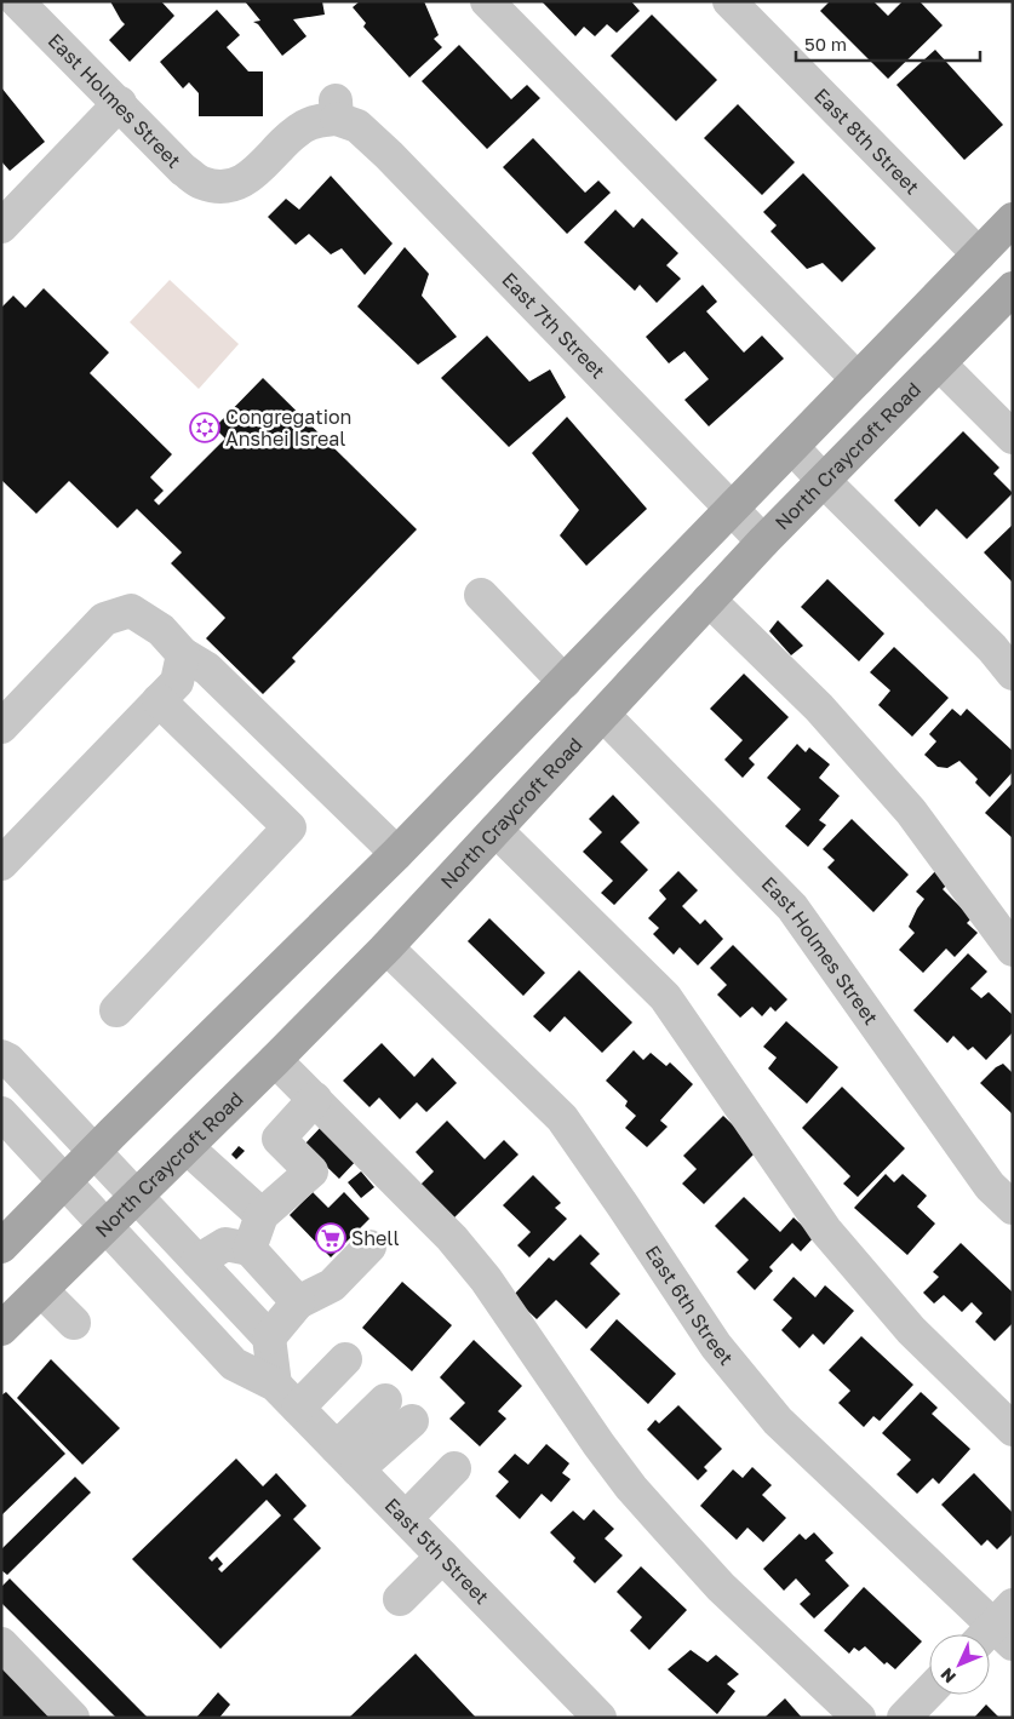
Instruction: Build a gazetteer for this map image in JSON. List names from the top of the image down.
{
  "streets": {
    "main road": ["North Craycroft Road"],
    "street": [
      "East Holmes Street",
      "East 8th Street",
      "East 7th Street",
      "East 6th Street",
      "East 5th Street"
    ]
  },
  "crossings": [
    ["East Holmes Street", "East 7th Street"],
    ["East Holmes Street", "North Craycroft Road"],
    ["East 7th Street", "North Craycroft Road"],
    ["North Craycroft Road", "East 6th Street"],
    ["North Craycroft Road", "East 5th Street"]
  ],
  "places": {
    "synagogue": ["Congregation Anshei Isreal"],
    "supermarket": ["Shell"]
  },
  "scale_bar": "50 m",
  "north": "bottom left"
}
